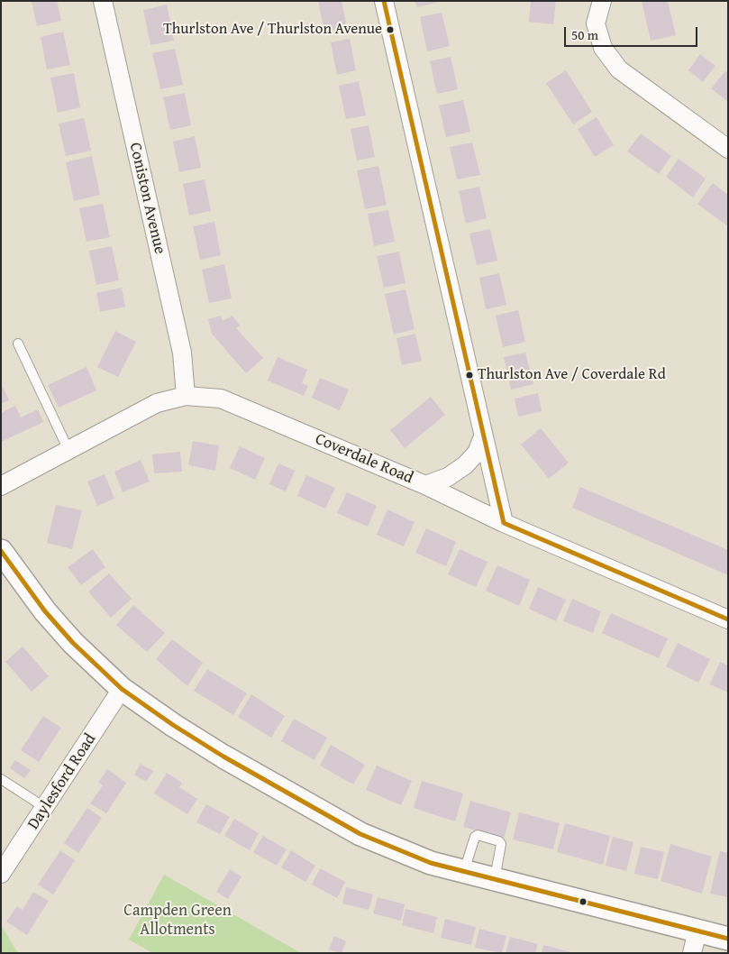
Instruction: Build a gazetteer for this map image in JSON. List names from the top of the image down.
{
  "streets": {
    "street": ["Coniston Avenue", "Coverdale Road", "Daylesford Road"]
  },
  "crossings": [
    ["Coniston Avenue", "Coverdale Road"]
  ],
  "parks": ["Campden Green Allotments"],
  "places": ["Thurlston Ave / Thurlston Avenue", "Thurlston Ave / Coverdale Rd"],
  "scale_bar": "50 m"
}
